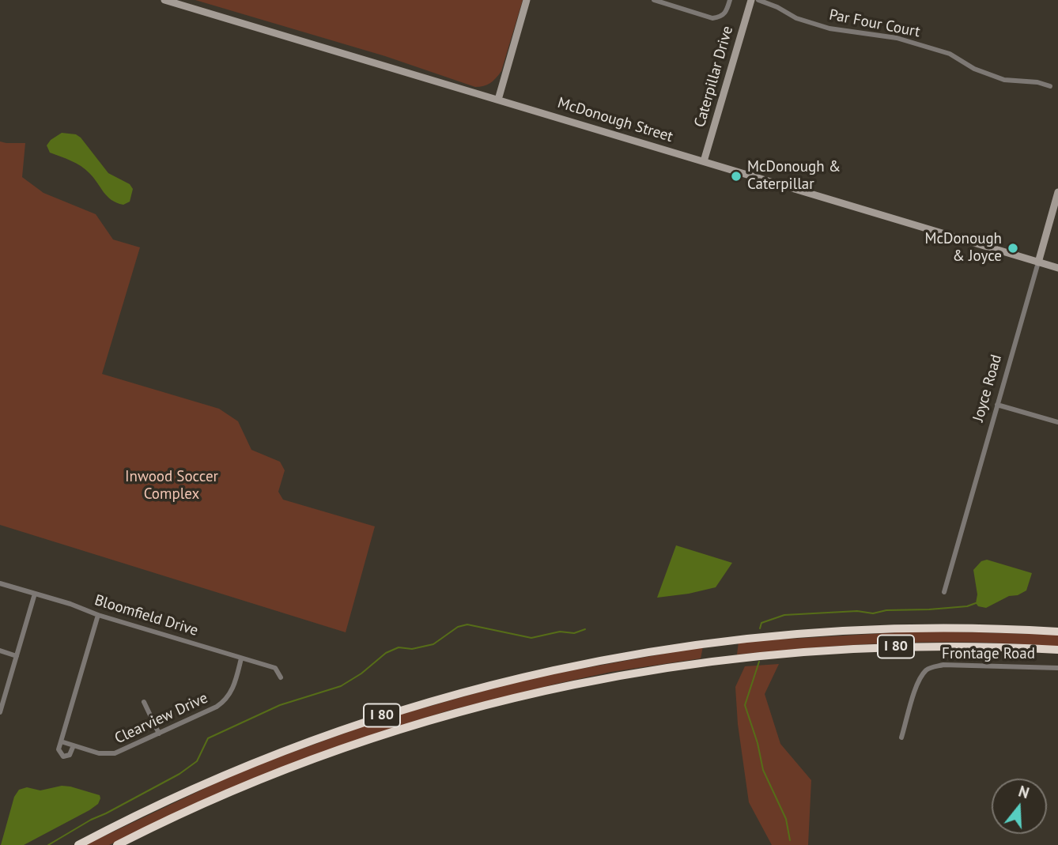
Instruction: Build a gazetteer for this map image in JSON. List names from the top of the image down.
{
  "streets": {
    "highway": ["I 80"],
    "street": [
      "Par Four Court",
      "Caterpillar Drive",
      "McDonough Street",
      "Joyce Road",
      "Bloomfield Drive",
      "Frontage Road",
      "Clearview Drive"
    ]
  },
  "crossings": [
    ["Caterpillar Drive", "McDonough Street"],
    ["McDonough Street", "Joyce Road"],
    ["Bloomfield Drive", "Clearview Drive"]
  ],
  "parks": ["Inwood Soccer Complex"],
  "places": ["McDonough & Caterpillar", "McDonough & Joyce"],
  "north": "top"
}
